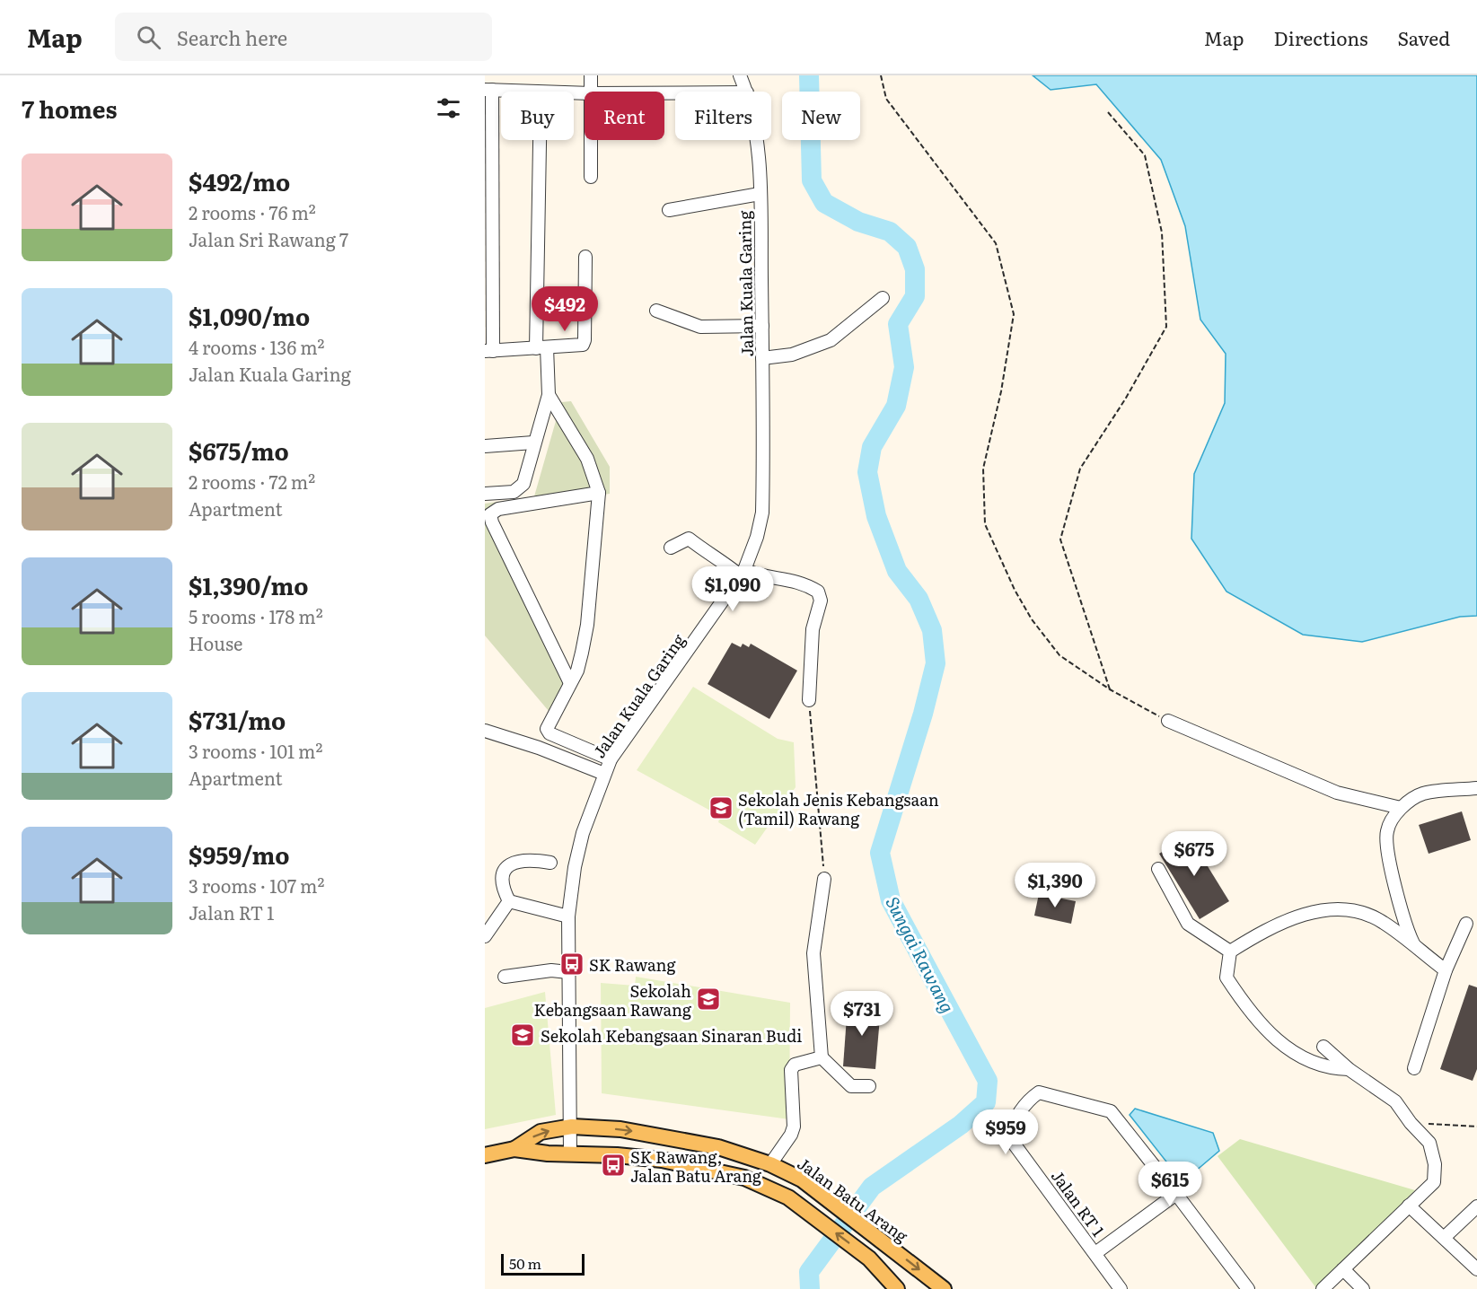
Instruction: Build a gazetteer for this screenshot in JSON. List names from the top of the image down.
{
  "streets": {
    "main road": ["Jalan Batu Arang"],
    "street": ["Jalan Kuala Garing", "Jalan RT 1"]
  },
  "crossings": [
    ["Jalan Kuala Garing", "Jalan Batu Arang"]
  ],
  "water": ["Sungai Rawang"],
  "places": {
    "school or university": ["Sekolah Jenis Kebangsaan (Tamil) Rawang", "Sekolah Kebangsaan Rawang", "Sekolah Kebangsaan Sinaran Budi"],
    "bus stop": ["SK Rawang", "SK Rawang, Jalan Batu Arang"]
  },
  "scale_bar": "50 m",
  "page": {
    "header": "Map",
    "search": "Search here",
    "nav": ["Map", "Directions", "Saved"],
    "heading": "7 homes",
    "chip": [
      "Buy",
      "Rent",
      "Filters",
      "New"
    ],
    "list": [
      {
        "name": "$492/mo",
        "note": "2 rooms · 76 m² · Jalan Sri Rawang 7"
      },
      {
        "name": "$1,090/mo",
        "note": "4 rooms · 136 m² · Jalan Kuala Garing"
      },
      {
        "name": "$675/mo",
        "note": "2 rooms · 72 m² · Apartment"
      },
      {
        "name": "$1,390/mo",
        "note": "5 rooms · 178 m² · House"
      },
      {
        "name": "$731/mo",
        "note": "3 rooms · 101 m² · Apartment"
      },
      {
        "name": "$959/mo",
        "note": "3 rooms · 107 m² · Jalan RT 1"
      }
    ],
    "price": [
      "$492",
      "$1,090",
      "$675",
      "$1,390",
      "$731",
      "$959",
      "$615"
    ],
    "scale": "50 m"
  }
}
